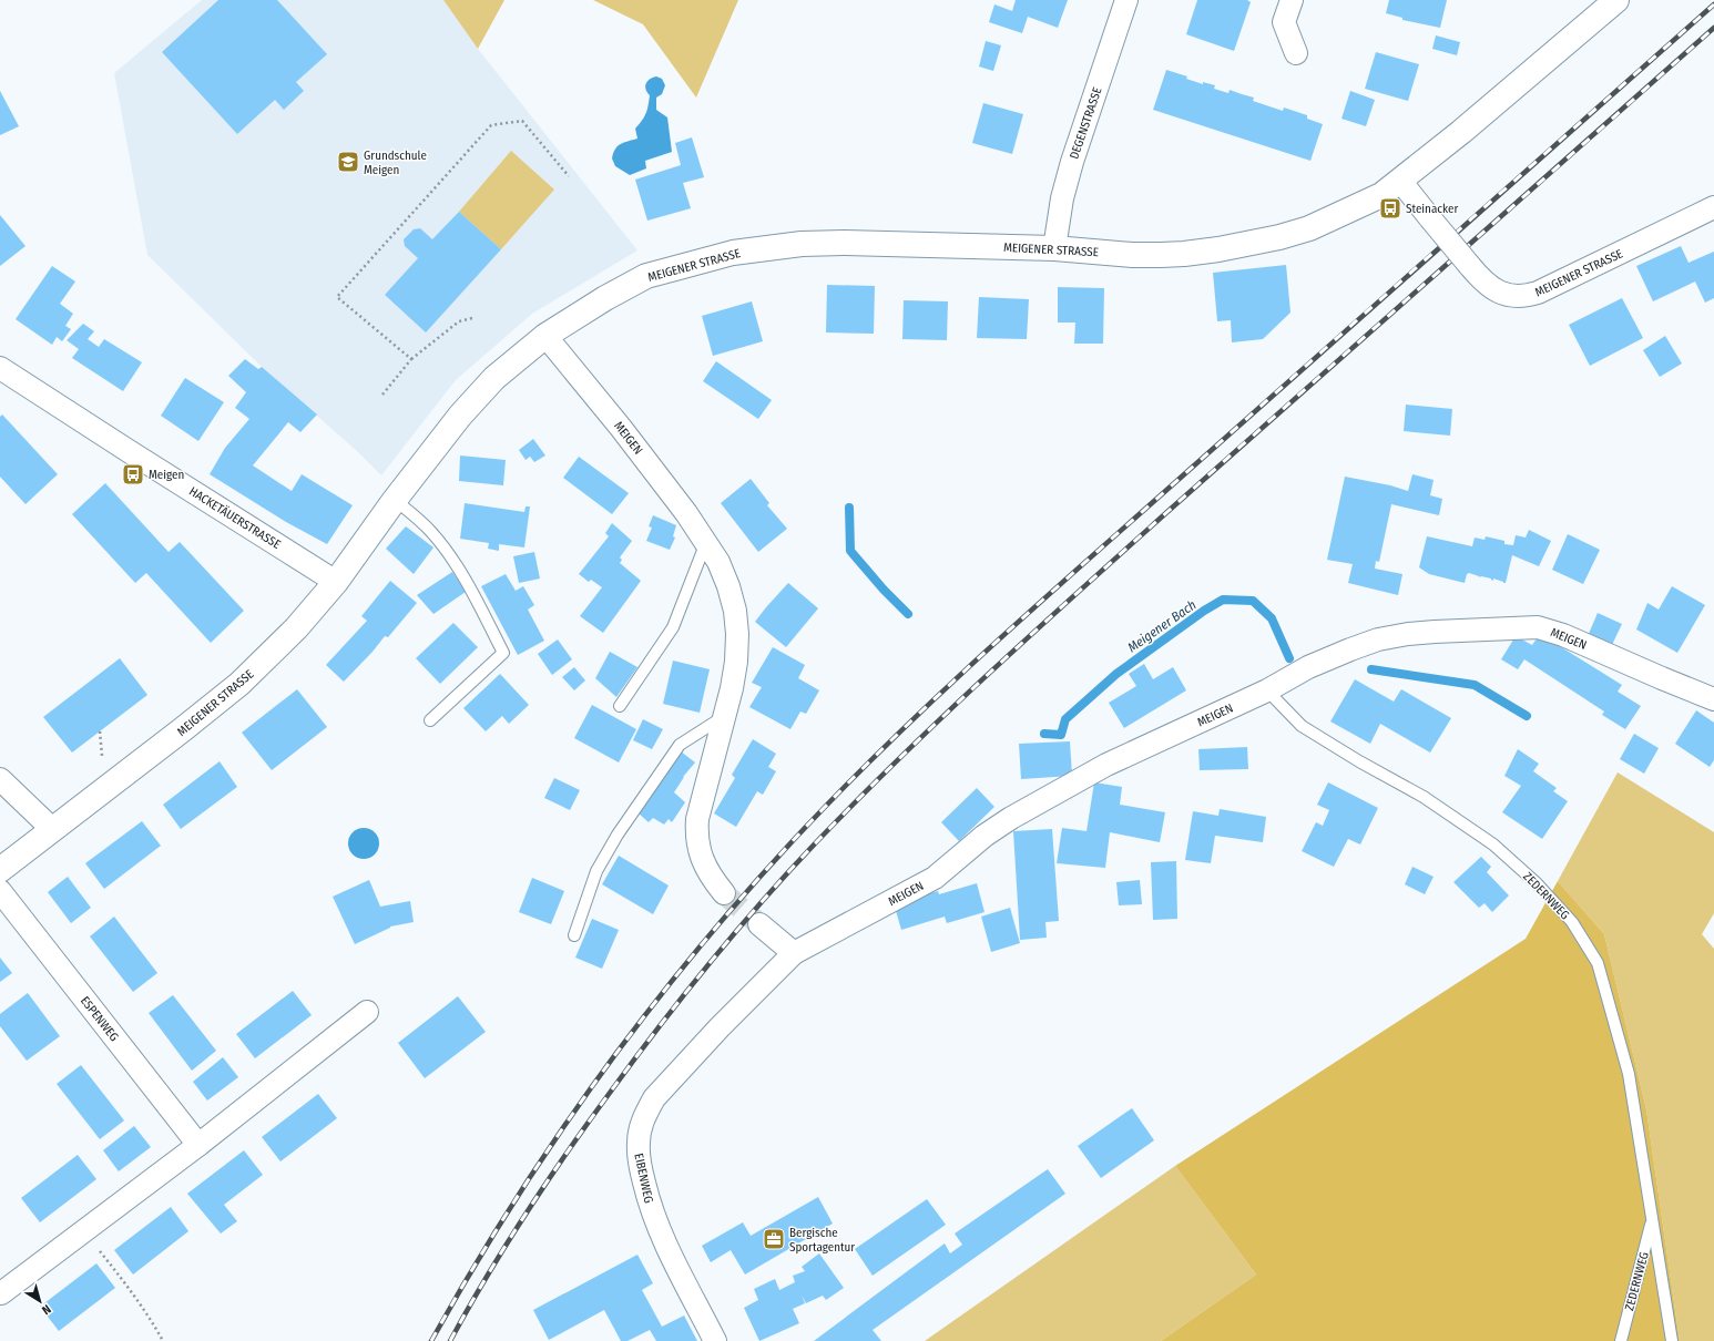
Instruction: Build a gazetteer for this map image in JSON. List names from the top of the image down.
{
  "streets": {
    "street": [
      "DEGENSTRASSE",
      "MEIGENER STRASSE",
      "MEIGEN",
      "HACKETÄUERSTRASSE",
      "ESPENWEG",
      "EIBENWEG"
    ],
    "lane": ["ZEDERNWEG"]
  },
  "crossings": [
    ["DEGENSTRASSE", "MEIGENER STRASSE"],
    ["MEIGENER STRASSE", "MEIGEN"],
    ["MEIGENER STRASSE", "HACKETÄUERSTRASSE"],
    ["MEIGEN", "ZEDERNWEG"],
    ["MEIGEN", "EIBENWEG"]
  ],
  "water": ["Meigener Bach"],
  "places": {
    "school or university": ["Grundschule Meigen"],
    "bus stop": ["Steinacker", "Meigen"],
    "office": ["Bergische Sportagentur"]
  },
  "north": "bottom right"
}
